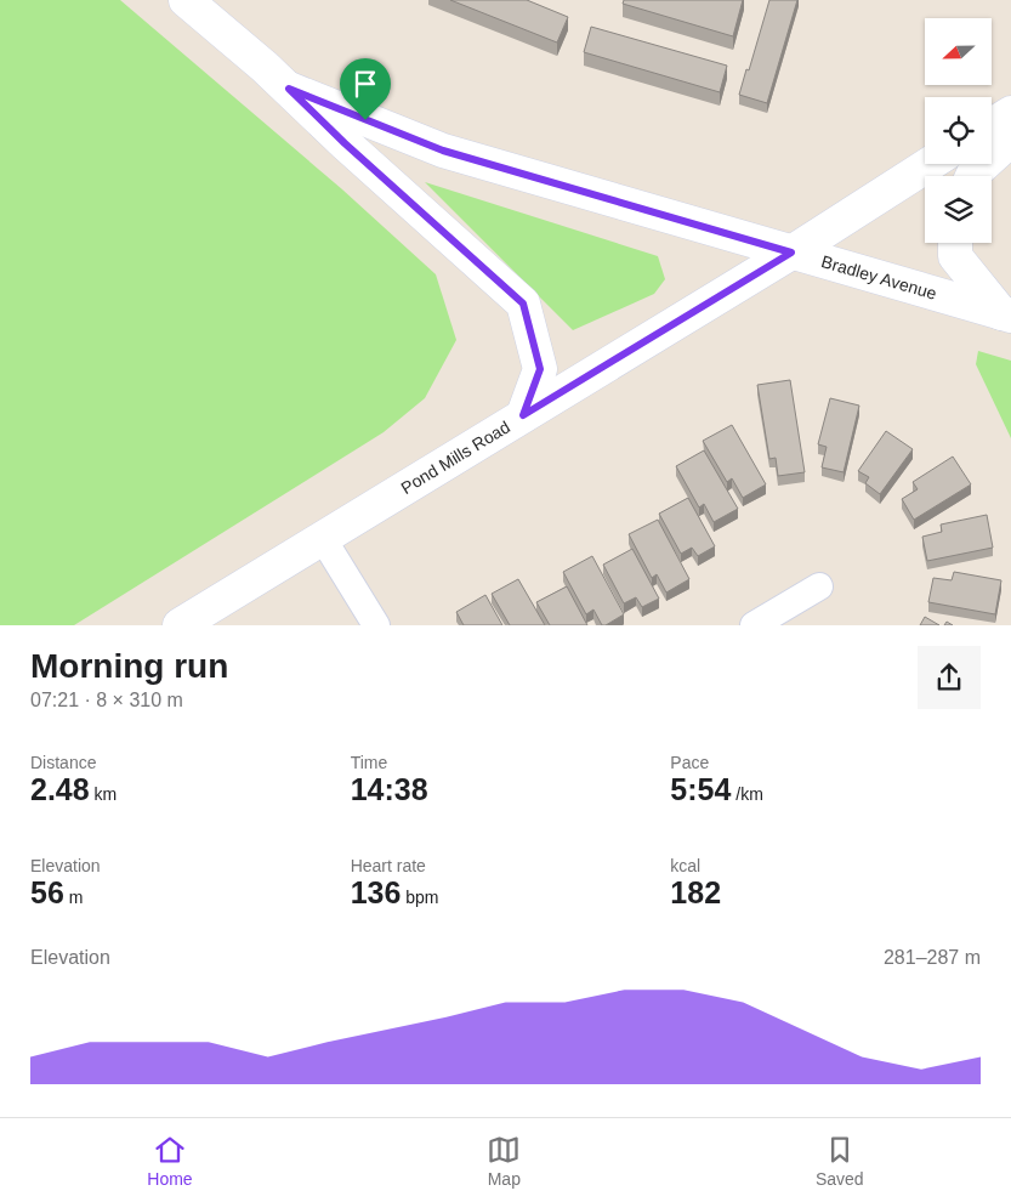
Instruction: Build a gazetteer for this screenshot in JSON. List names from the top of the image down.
{
  "streets": {
    "main road": ["Bradley Avenue", "Pond Mills Road"]
  },
  "crossings": [
    ["Bradley Avenue", "Pond Mills Road"]
  ],
  "north": "left",
  "page": {
    "heading": ["Morning run", "07:21 · 8 × 310 m"],
    "stats": [
      ["Distance", "2.48 km"],
      ["Time", "14:38"],
      ["Pace", "5:54 /km"],
      ["Elevation", "56 m"],
      ["Heart rate", "136 bpm"],
      ["kcal", "182"]
    ],
    "chart": ["Elevation", "281–287 m"],
    "tabs": ["Home", "Map", "Saved"]
  }
}
